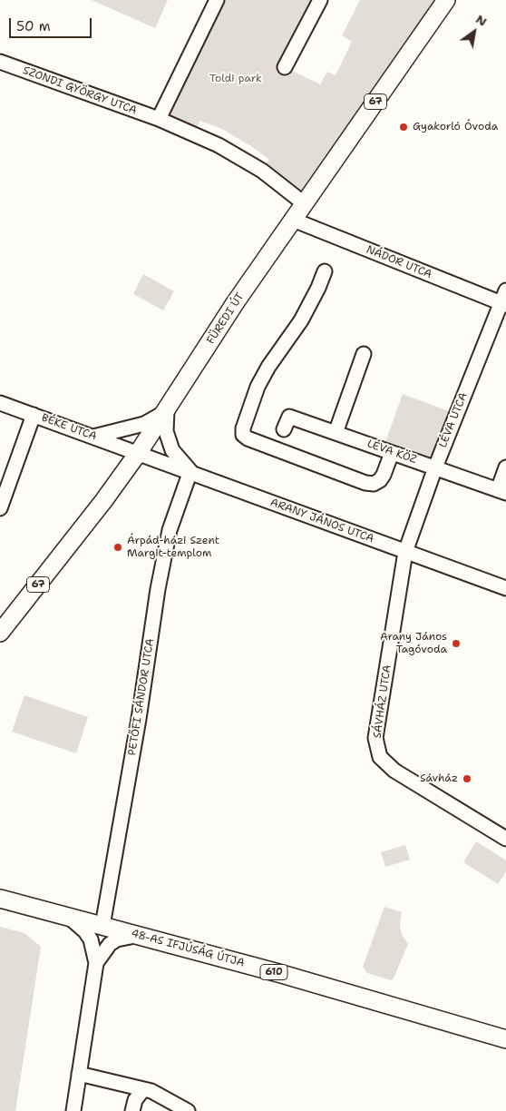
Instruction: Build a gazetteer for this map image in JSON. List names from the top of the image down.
{
  "streets": {
    "main road": [
      "67",
      "FÜREDI ÚT",
      "48-AS IFJÚSÁG ÚTJA",
      "610"
    ],
    "street": [
      "SZONDI GYÖRGY UTCA",
      "NÁDOR UTCA",
      "LÉVA UTCA",
      "BÉKE UTCA",
      "LÉVA KÖZ",
      "ARANY JÁNOS UTCA",
      "PETŐFI SÁNDOR UTCA",
      "SÁVHÁZ UTCA"
    ]
  },
  "crossings": [
    ["SZONDI GYÖRGY UTCA", "FÜREDI ÚT"],
    ["NÁDOR UTCA", "FÜREDI ÚT"],
    ["NÁDOR UTCA", "LÉVA UTCA"],
    ["FÜREDI ÚT", "BÉKE UTCA"],
    ["FÜREDI ÚT", "ARANY JÁNOS UTCA"],
    ["LÉVA UTCA", "LÉVA KÖZ"],
    ["LÉVA UTCA", "ARANY JÁNOS UTCA"],
    ["LÉVA UTCA", "SÁVHÁZ UTCA"],
    ["BÉKE UTCA", "ARANY JÁNOS UTCA"],
    ["ARANY JÁNOS UTCA", "PETŐFI SÁNDOR UTCA"],
    ["ARANY JÁNOS UTCA", "SÁVHÁZ UTCA"],
    ["PETŐFI SÁNDOR UTCA", "48-AS IFJÚSÁG ÚTJA"]
  ],
  "parks": ["Toldi park"],
  "places": [
    "Gyakorló Óvoda",
    "Árpád-házi Szent Margit-templom",
    "Arany János Tagóvoda",
    "Sávház"
  ],
  "scale_bar": "50 m",
  "north": "top right"
}
